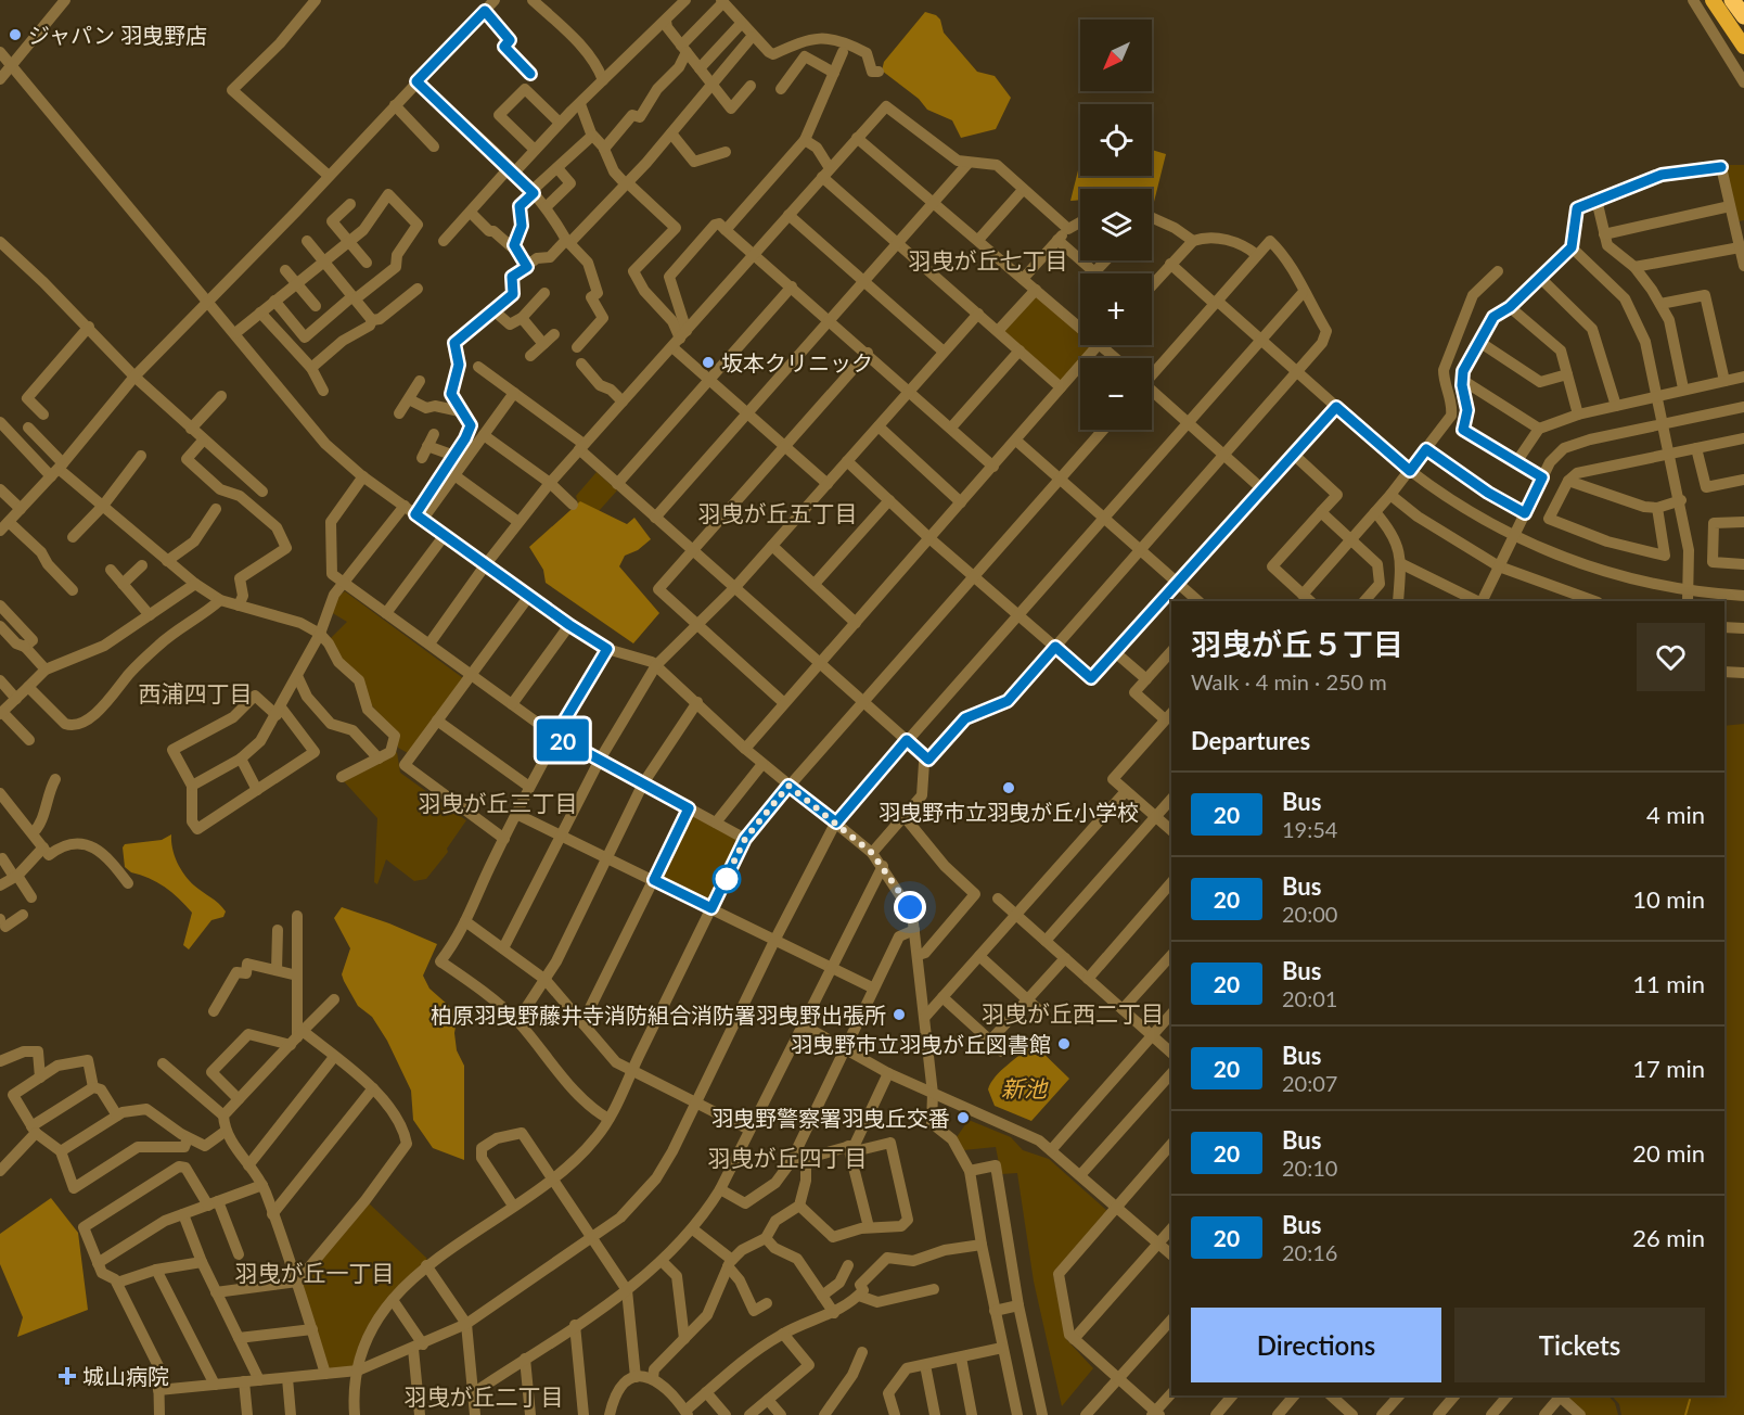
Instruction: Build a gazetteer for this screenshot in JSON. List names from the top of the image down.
{
  "districts": [
    "羽曳が丘七丁目",
    "羽曳が丘五丁目",
    "西浦四丁目",
    "羽曳が丘三丁目",
    "羽曳が丘西二丁目",
    "羽曳が丘四丁目",
    "羽曳が丘一丁目",
    "羽曳が丘二丁目"
  ],
  "water": ["新池"],
  "places": {
    "other": [
      "ジャパン 羽曳野店",
      "坂本クリニック",
      "羽曳野市立羽曳が丘小学校",
      "柏原羽曳野藤井寺消防組合消防署羽曳野出張所",
      "羽曳野市立羽曳が丘図書館",
      "羽曳野警察署羽曳丘交番"
    ],
    "health": ["城山病院"]
  },
  "lines": ["bus line 20"],
  "north": "bottom left",
  "page": {
    "on_map": "20",
    "map_buttons": ["+", "−"],
    "heading": [
      ["羽曳が丘５丁目", "Walk · 4 min · 250 m"],
      "Departures"
    ],
    "list": [
      {
        "mark": "20",
        "name": "Bus",
        "note": "19:54",
        "value": "4 min"
      },
      {
        "mark": "20",
        "name": "Bus",
        "note": "20:00",
        "value": "10 min"
      },
      {
        "mark": "20",
        "name": "Bus",
        "note": "20:01",
        "value": "11 min"
      },
      {
        "mark": "20",
        "name": "Bus",
        "note": "20:07",
        "value": "17 min"
      },
      {
        "mark": "20",
        "name": "Bus",
        "note": "20:10",
        "value": "20 min"
      },
      {
        "mark": "20",
        "name": "Bus",
        "note": "20:16",
        "value": "26 min"
      }
    ],
    "buttons": ["Directions", "Tickets"]
  }
}
